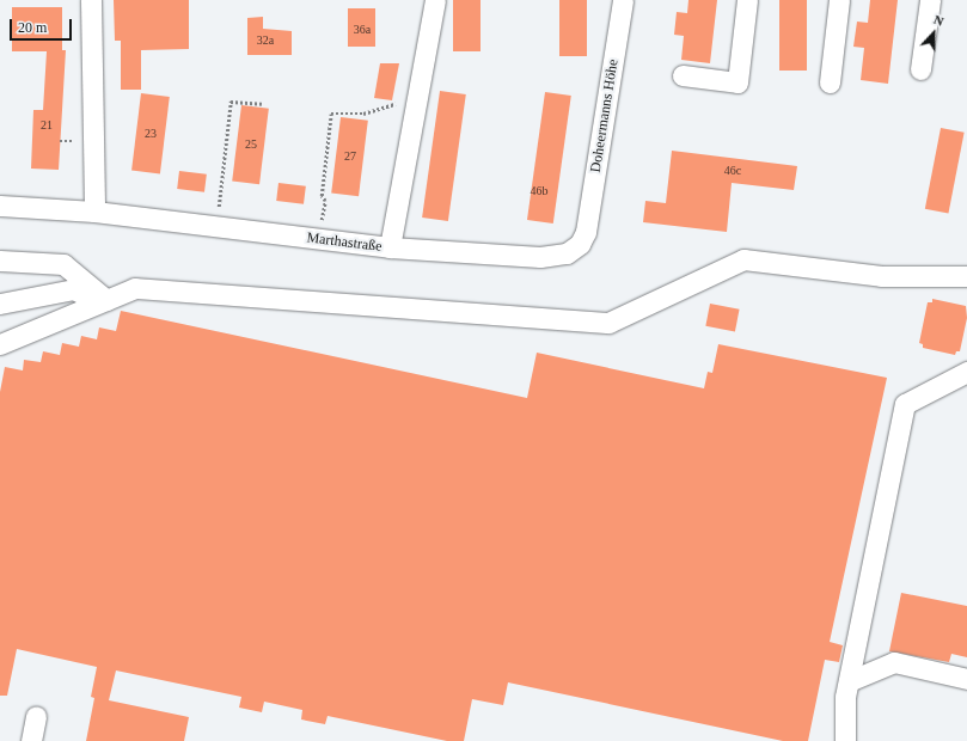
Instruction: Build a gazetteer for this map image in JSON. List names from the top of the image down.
{
  "streets": {
    "street": ["Doheermanns Höhe", "Marthastraße"]
  },
  "crossings": [
    ["Doheermanns Höhe", "Marthastraße"]
  ],
  "house_numbers": [
    "36a",
    "32a",
    "21",
    "23",
    "25",
    "27",
    "46c",
    "46b"
  ],
  "scale_bar": "20 m",
  "north": "top"
}
